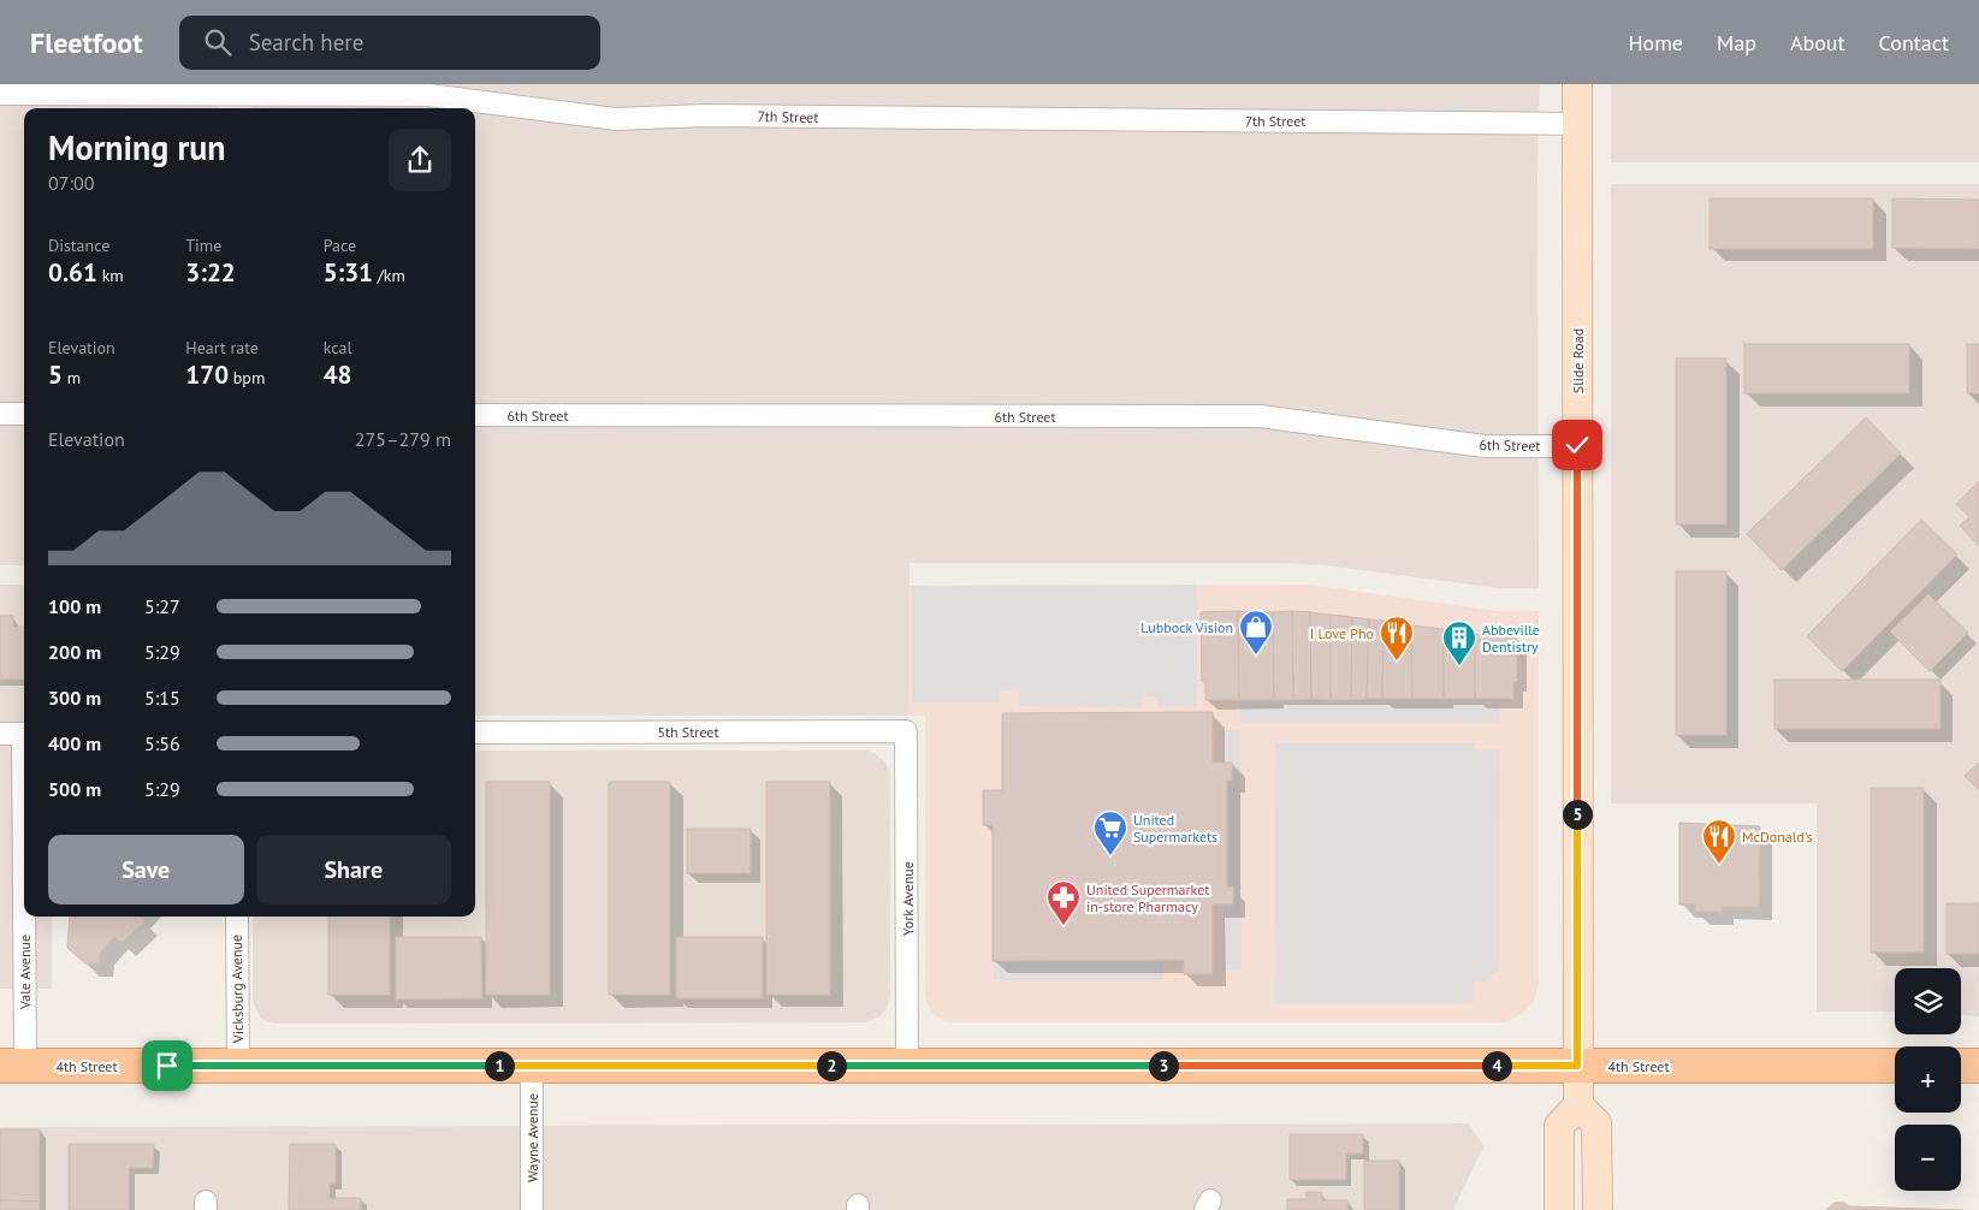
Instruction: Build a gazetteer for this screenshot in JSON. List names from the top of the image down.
{
  "streets": {
    "main road": ["Slide Road", "4th Street"],
    "street": [
      "7th Street",
      "6th Street",
      "5th Street",
      "York Avenue",
      "Vale Avenue",
      "Vicksburg Avenue",
      "Wayne Avenue"
    ]
  },
  "crossings": [
    ["7th Street", "Slide Road"],
    ["Slide Road", "6th Street"],
    ["Slide Road", "4th Street"],
    ["5th Street", "York Avenue"],
    ["York Avenue", "4th Street"],
    ["Vale Avenue", "4th Street"],
    ["Vicksburg Avenue", "4th Street"],
    ["4th Street", "Wayne Avenue"]
  ],
  "places": {
    "shop": ["Lubbock Vision"],
    "restaurant": ["I Love Pho", "McDonald's"],
    "building": ["Abbeville Dentistry"],
    "supermarket": ["United Supermarkets"],
    "pharmacy": ["United Supermarket in-store Pharmacy"]
  },
  "page": {
    "header": "Fleetfoot",
    "search": "Search here",
    "nav": [
      "Home",
      "Map",
      "About",
      "Contact"
    ],
    "heading": ["Morning run", "07:00"],
    "stats": [
      ["Distance", "0.61 km"],
      ["Time", "3:22"],
      ["Pace", "5:31 /km"],
      ["Elevation", "5 m"],
      ["Heart rate", "170 bpm"],
      ["kcal", "48"]
    ],
    "chart": ["Elevation", "275–279 m"],
    "list": [
      {
        "name": "100 m",
        "note": "5:27"
      },
      {
        "name": "200 m",
        "note": "5:29"
      },
      {
        "name": "300 m",
        "note": "5:15"
      },
      {
        "name": "400 m",
        "note": "5:56"
      },
      {
        "name": "500 m",
        "note": "5:29"
      }
    ],
    "pins": [
      "5",
      "1",
      "2",
      "3",
      "4"
    ],
    "buttons": ["Save", "Share"],
    "map_buttons": ["+", "−"]
  }
}
